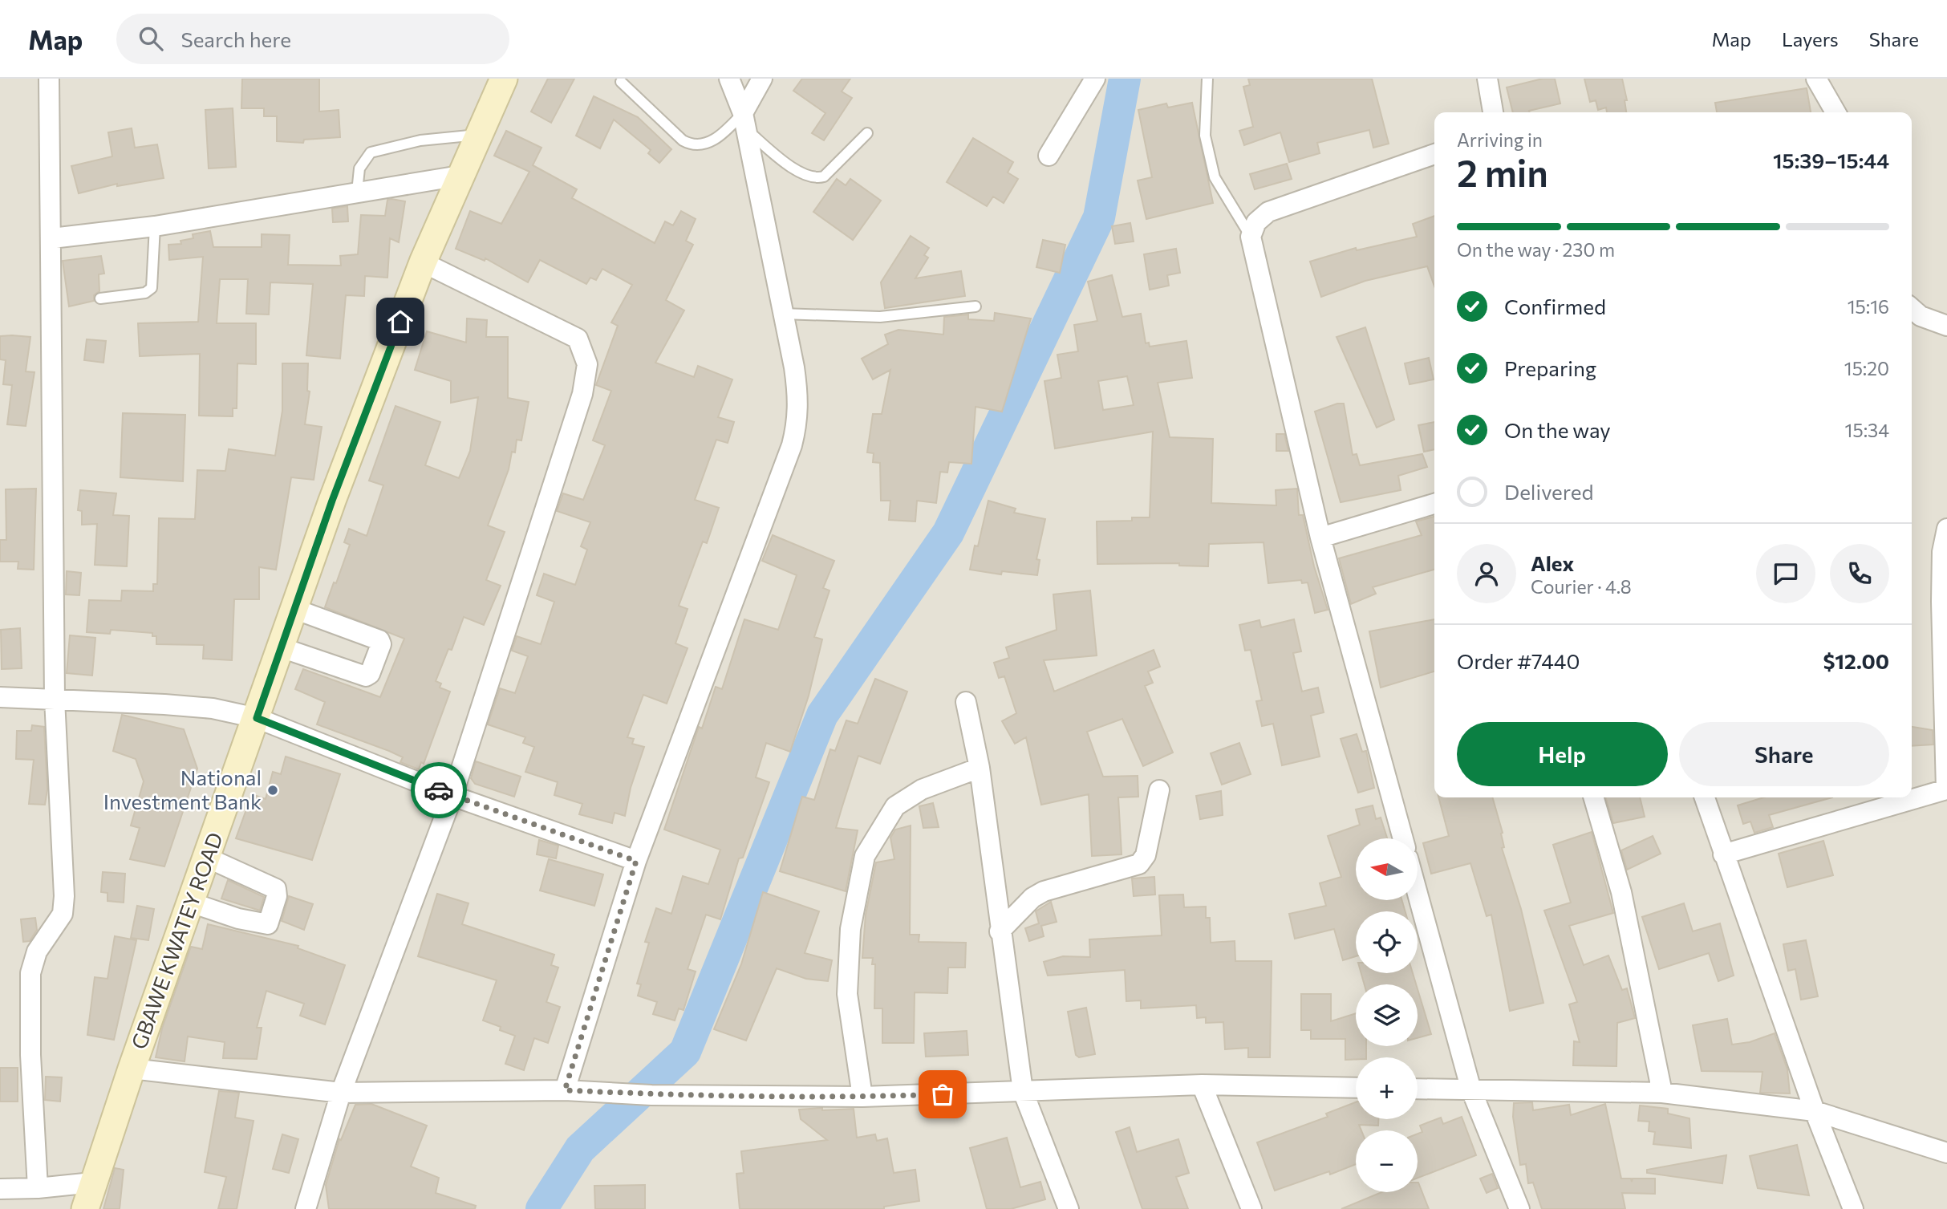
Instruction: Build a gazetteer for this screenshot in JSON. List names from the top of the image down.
{
  "streets": {
    "street": ["GBAWE KWATEY ROAD"]
  },
  "places": ["National Investment Bank"],
  "north": "left",
  "page": {
    "header": "Map",
    "search": "Search here",
    "nav": ["Map", "Layers", "Share"],
    "heading": ["2 min", "Arriving in", "15:39–15:44"],
    "panel": [
      "Alex",
      "Courier · 4.8",
      "Order #7440",
      "$12.00"
    ],
    "bar": "On the way · 230 m",
    "list": [
      ["Confirmed", "15:16"],
      ["Preparing", "15:20"],
      ["On the way", "15:34"],
      "Delivered"
    ],
    "buttons": ["Help", "Share"],
    "map_buttons": ["+", "−"]
  }
}
